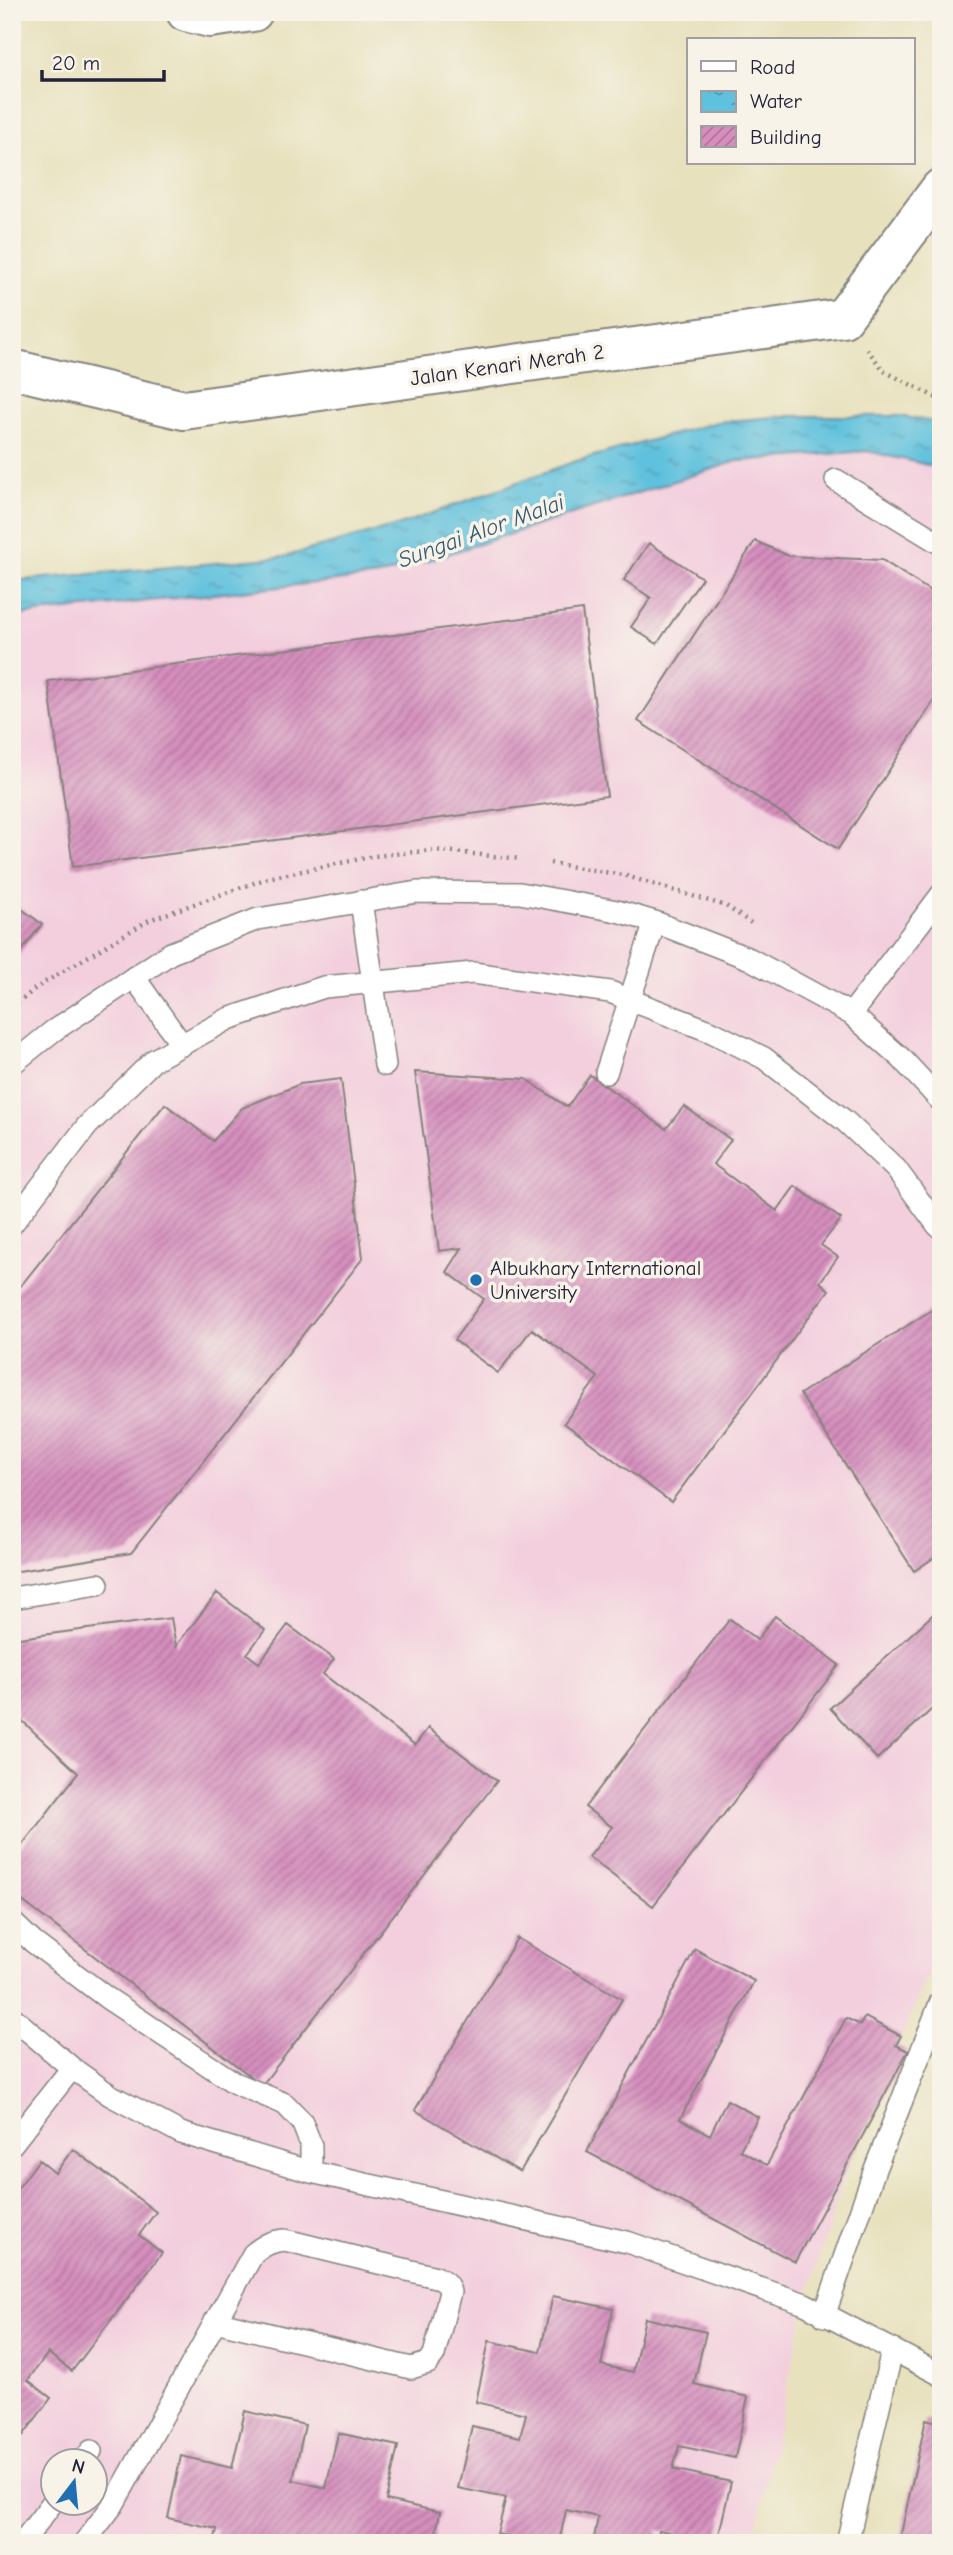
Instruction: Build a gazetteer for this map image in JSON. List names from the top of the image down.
{
  "streets": {
    "street": ["Jalan Kenari Merah 2"]
  },
  "water": ["Sungai Alor Malai"],
  "places": ["Albukhary International University"],
  "legend": ["Road", "Water", "Building"],
  "scale_bar": "20 m",
  "north": "top"
}
